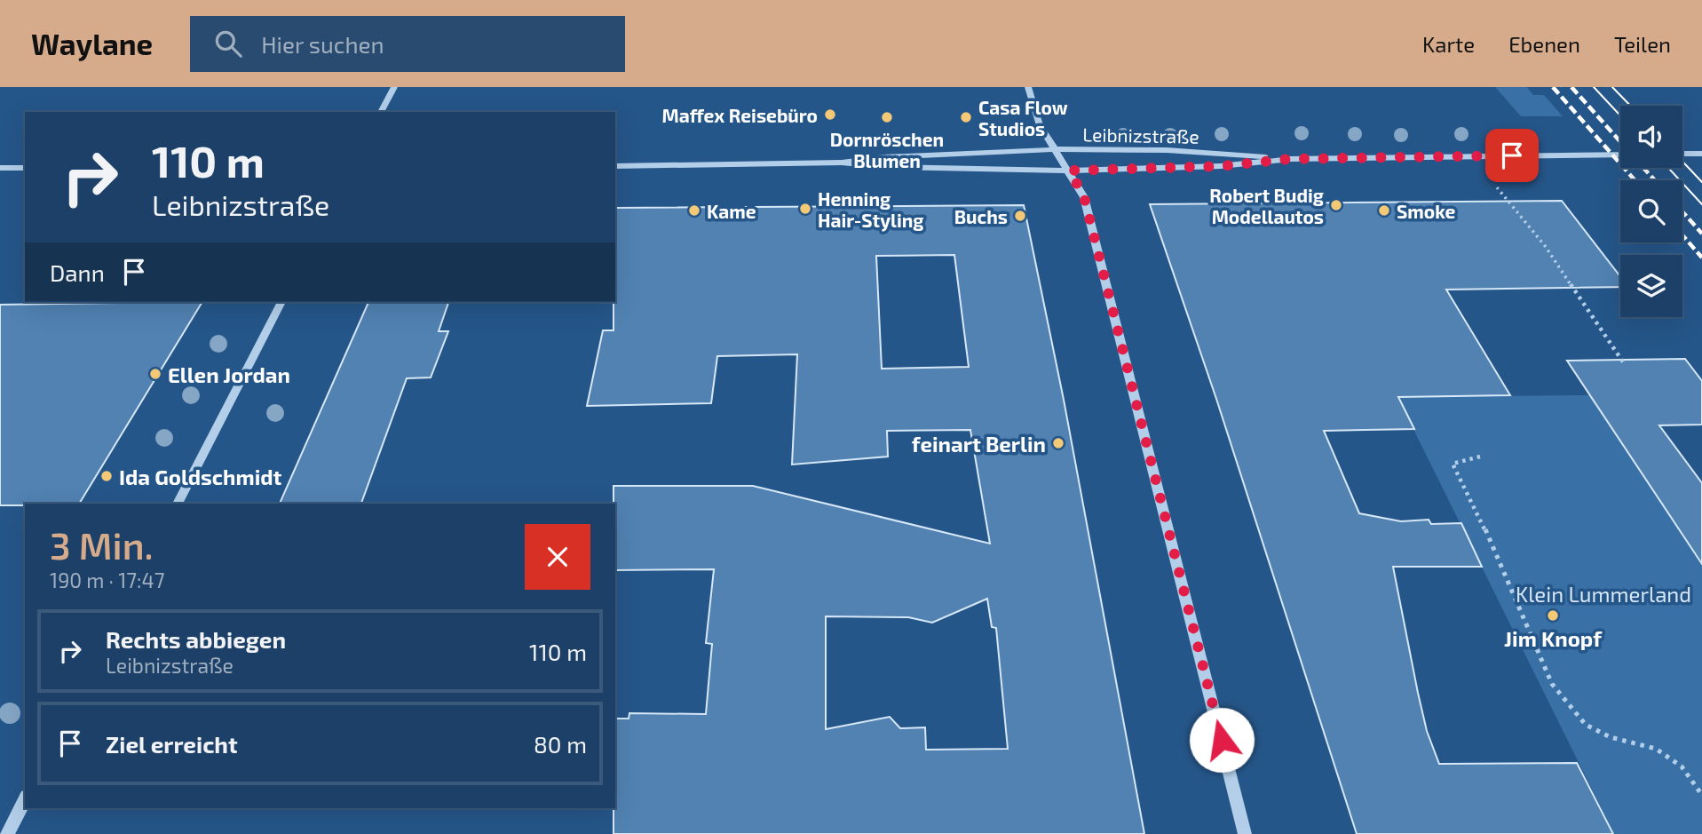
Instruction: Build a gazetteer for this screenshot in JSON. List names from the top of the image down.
{
  "streets": {
    "street": ["Leibnizstraße"]
  },
  "parks": ["Klein Lummerland"],
  "places": [
    "Maffex Reisebüro",
    "Dornröschen Blumen",
    "Casa Flow Studios",
    "Robert Budig Modellautos",
    "Henning Hair-Styling",
    "Kame",
    "Smoke",
    "Buchs",
    "Ellen Jordan",
    "feinart Berlin",
    "Ida Goldschmidt",
    "Jim Knopf"
  ],
  "page": {
    "header": "Waylane",
    "search": "Hier suchen",
    "nav": ["Karte", "Ebenen", "Teilen"],
    "turn": ["110 m", "Leibnizstraße"],
    "then": "Dann",
    "heading": ["3 Min.", "190 m · 17:47"],
    "list": [
      {
        "name": "Rechts abbiegen",
        "note": "Leibnizstraße",
        "value": "110 m"
      },
      {
        "name": "Ziel erreicht",
        "value": "80 m"
      }
    ]
  }
}
